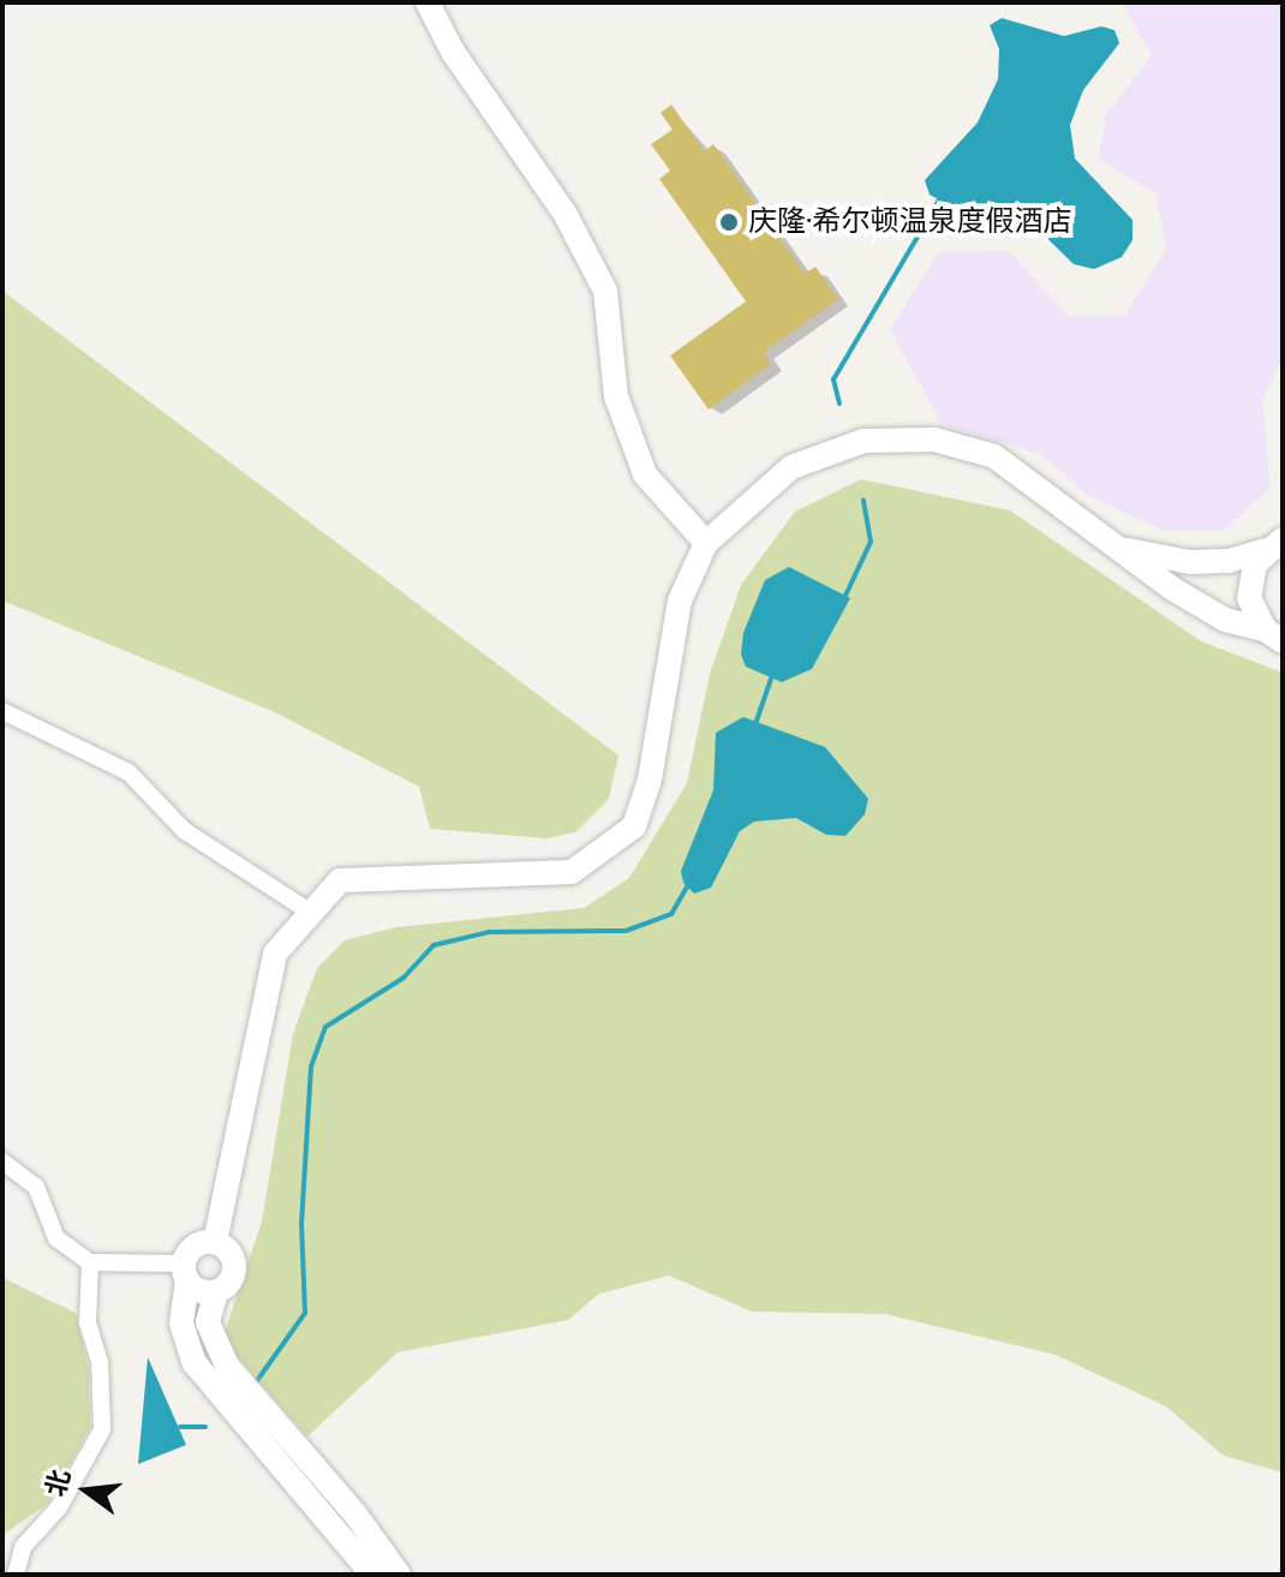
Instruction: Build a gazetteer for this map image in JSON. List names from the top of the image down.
{
  "places": ["庆隆·希尔顿温泉度假酒店"],
  "north": "left"
}
